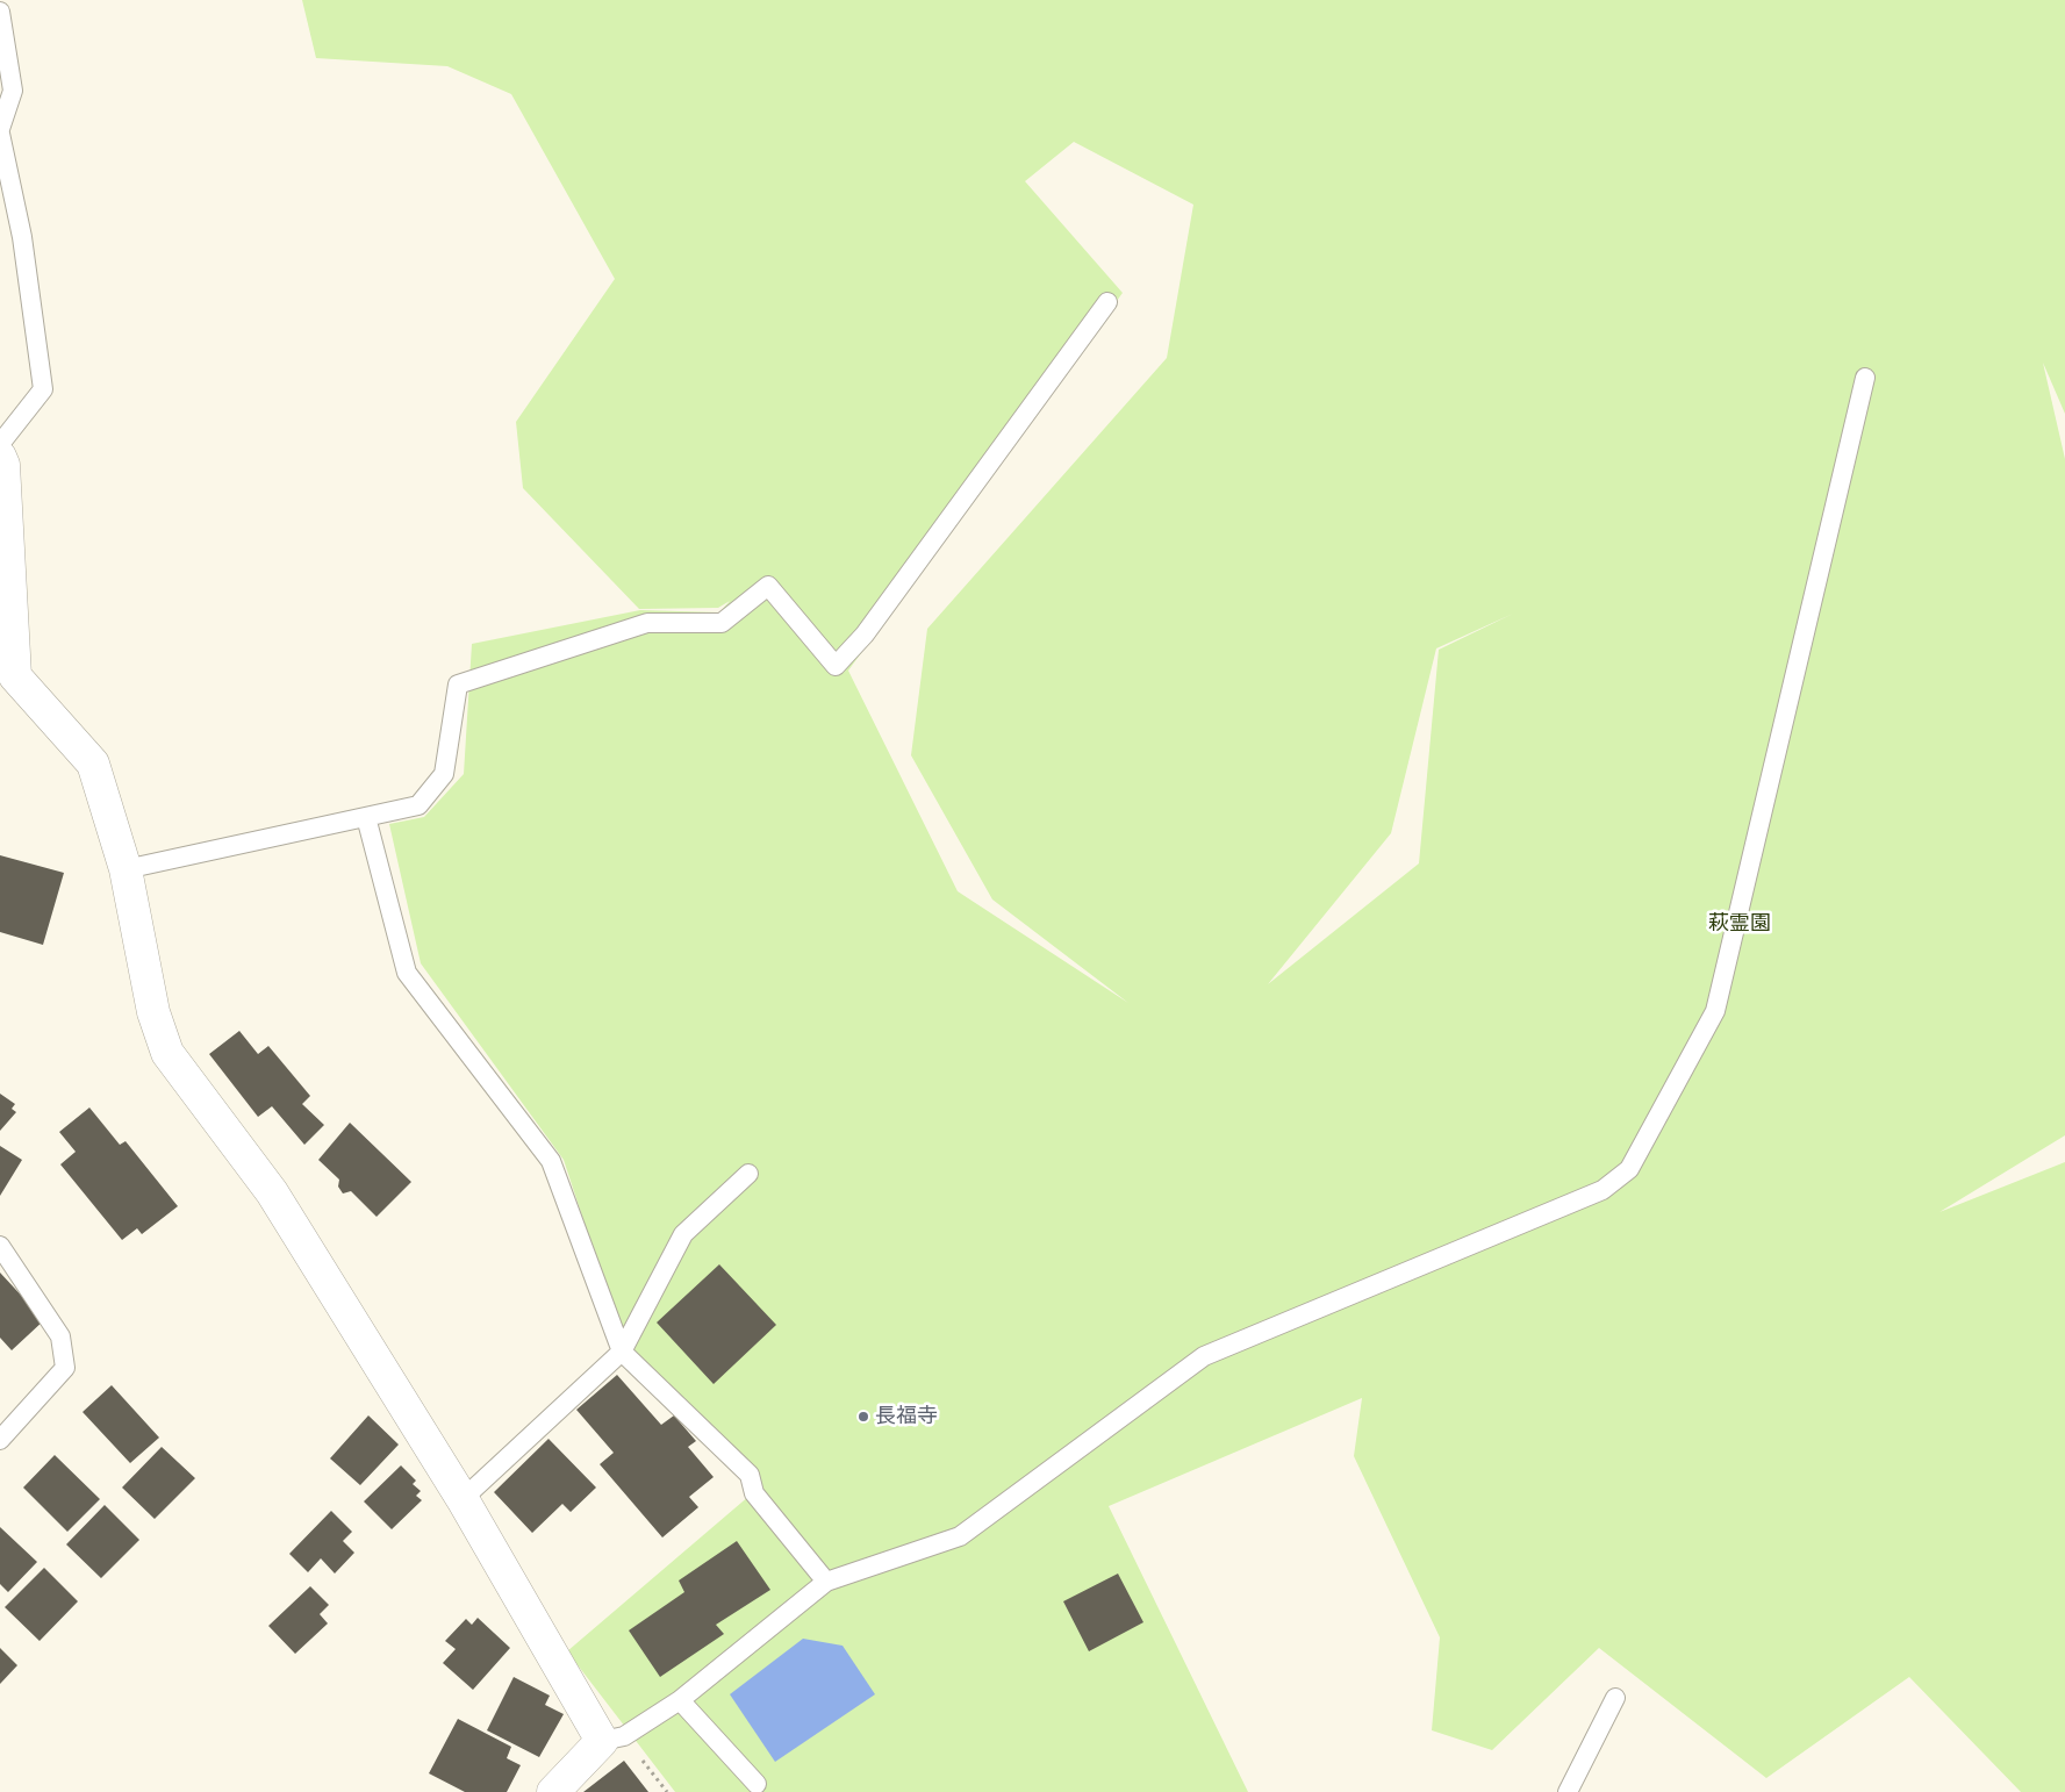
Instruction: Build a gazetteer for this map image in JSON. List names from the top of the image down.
{
  "parks": ["萩霊園"],
  "places": ["長福寺"]
}
